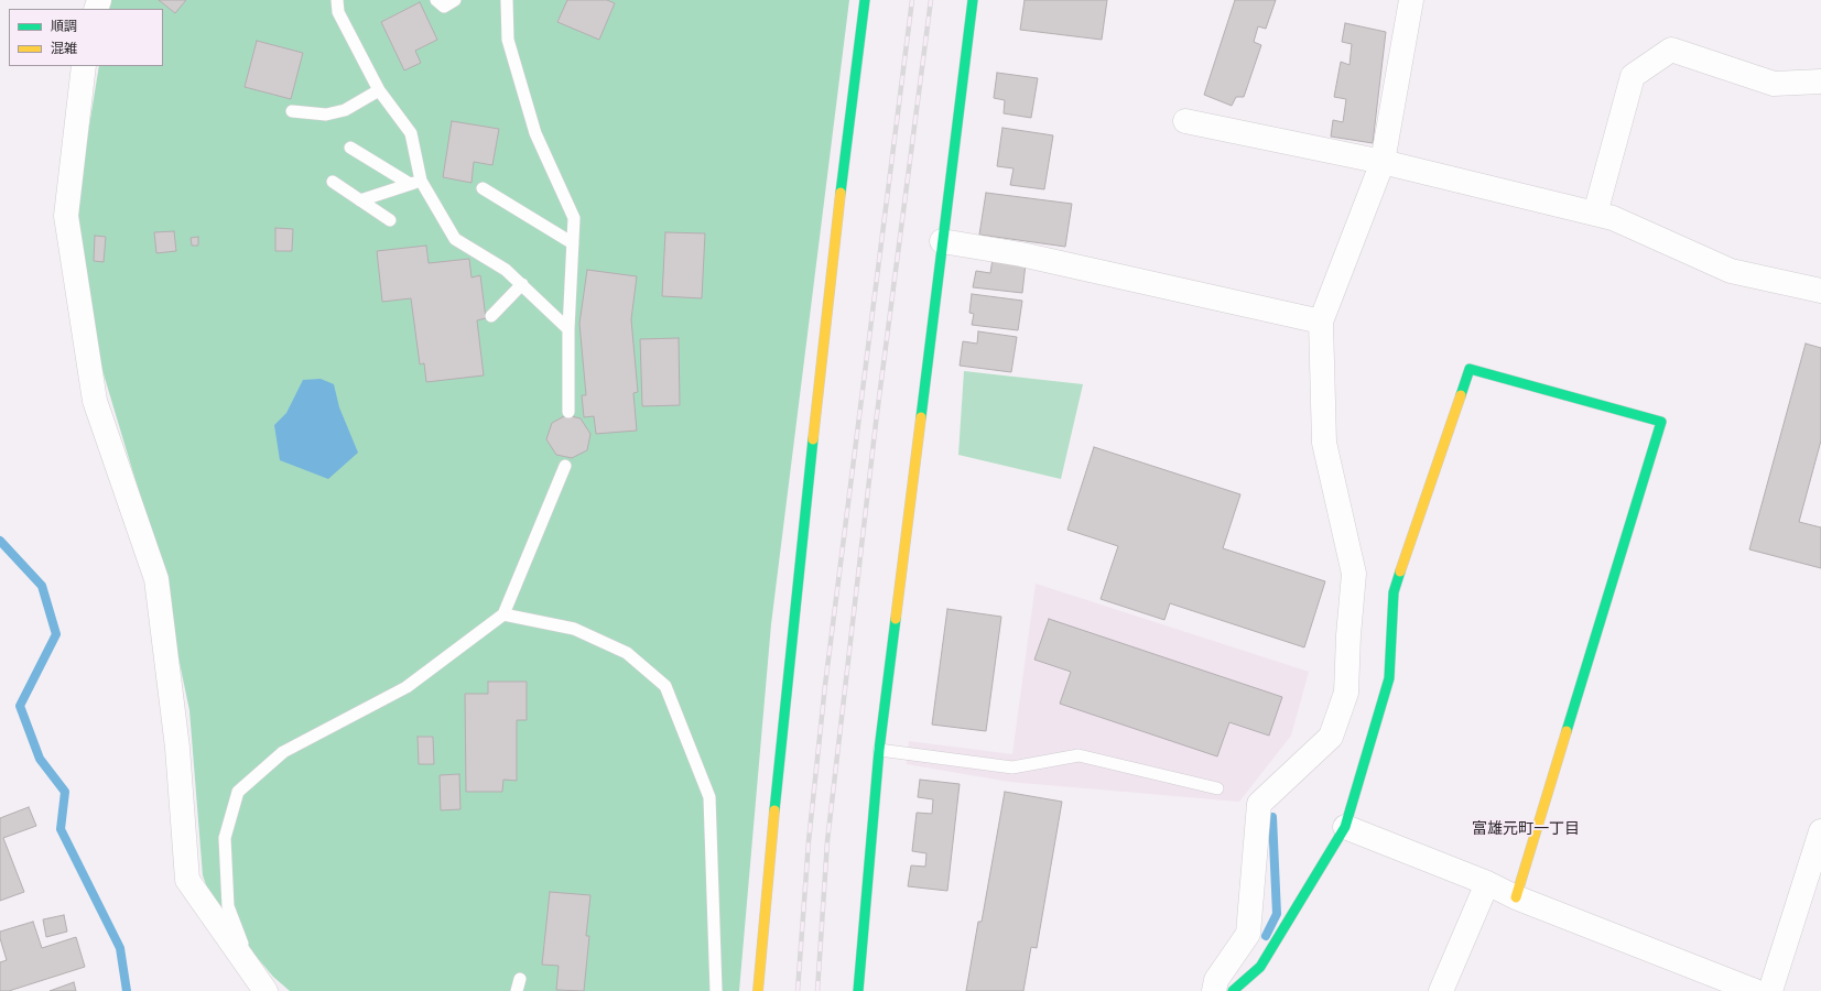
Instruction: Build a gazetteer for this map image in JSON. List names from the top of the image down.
{
  "districts": ["富雄元町一丁目"],
  "legend": ["順調", "混雑"]
}
